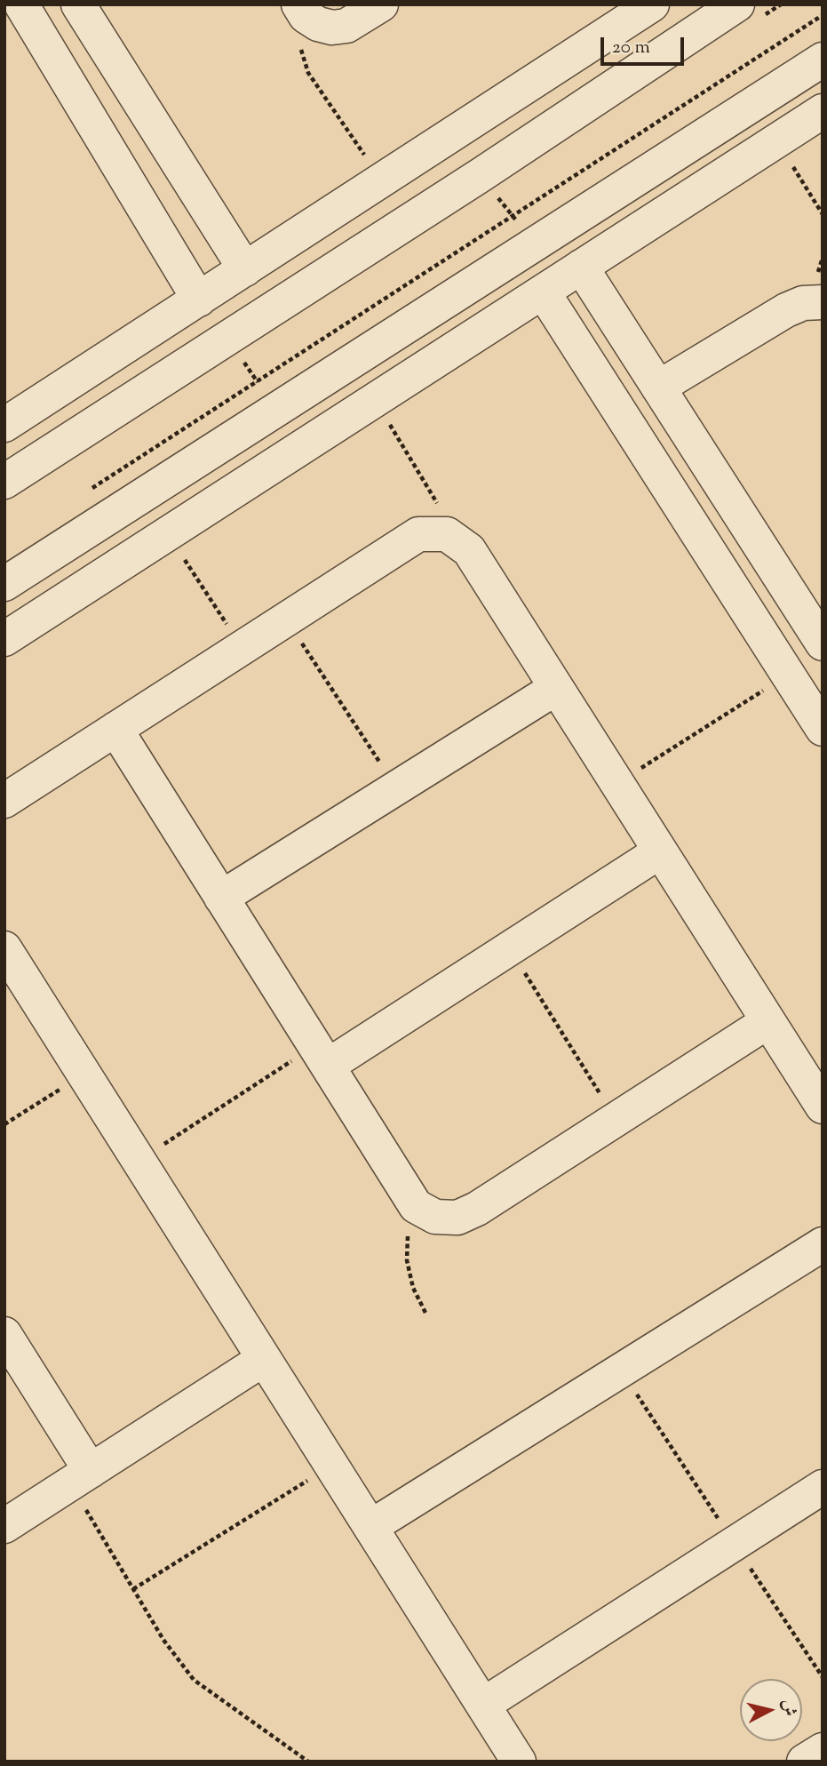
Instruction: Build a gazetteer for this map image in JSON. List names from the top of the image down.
{
  "scale_bar": "20 m",
  "north": "right"
}
